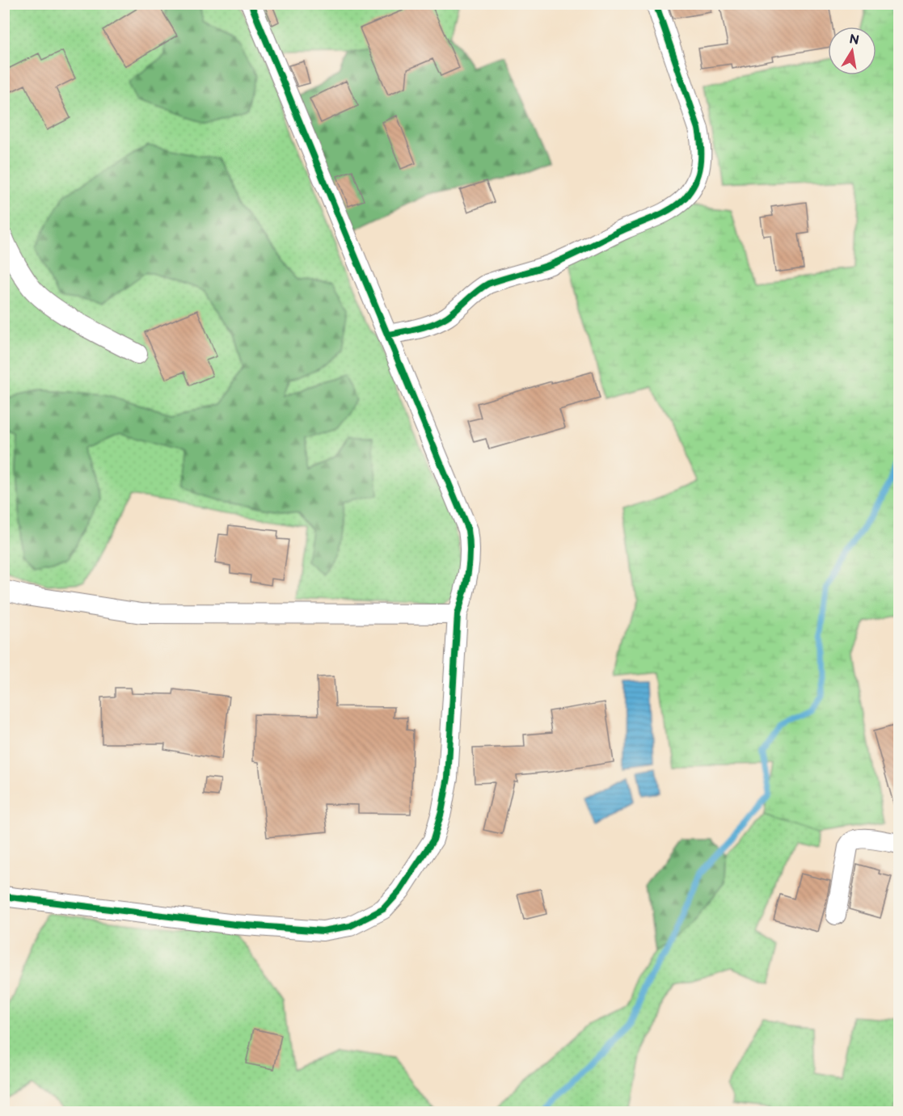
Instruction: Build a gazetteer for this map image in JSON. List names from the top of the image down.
{
  "north": "top"
}
